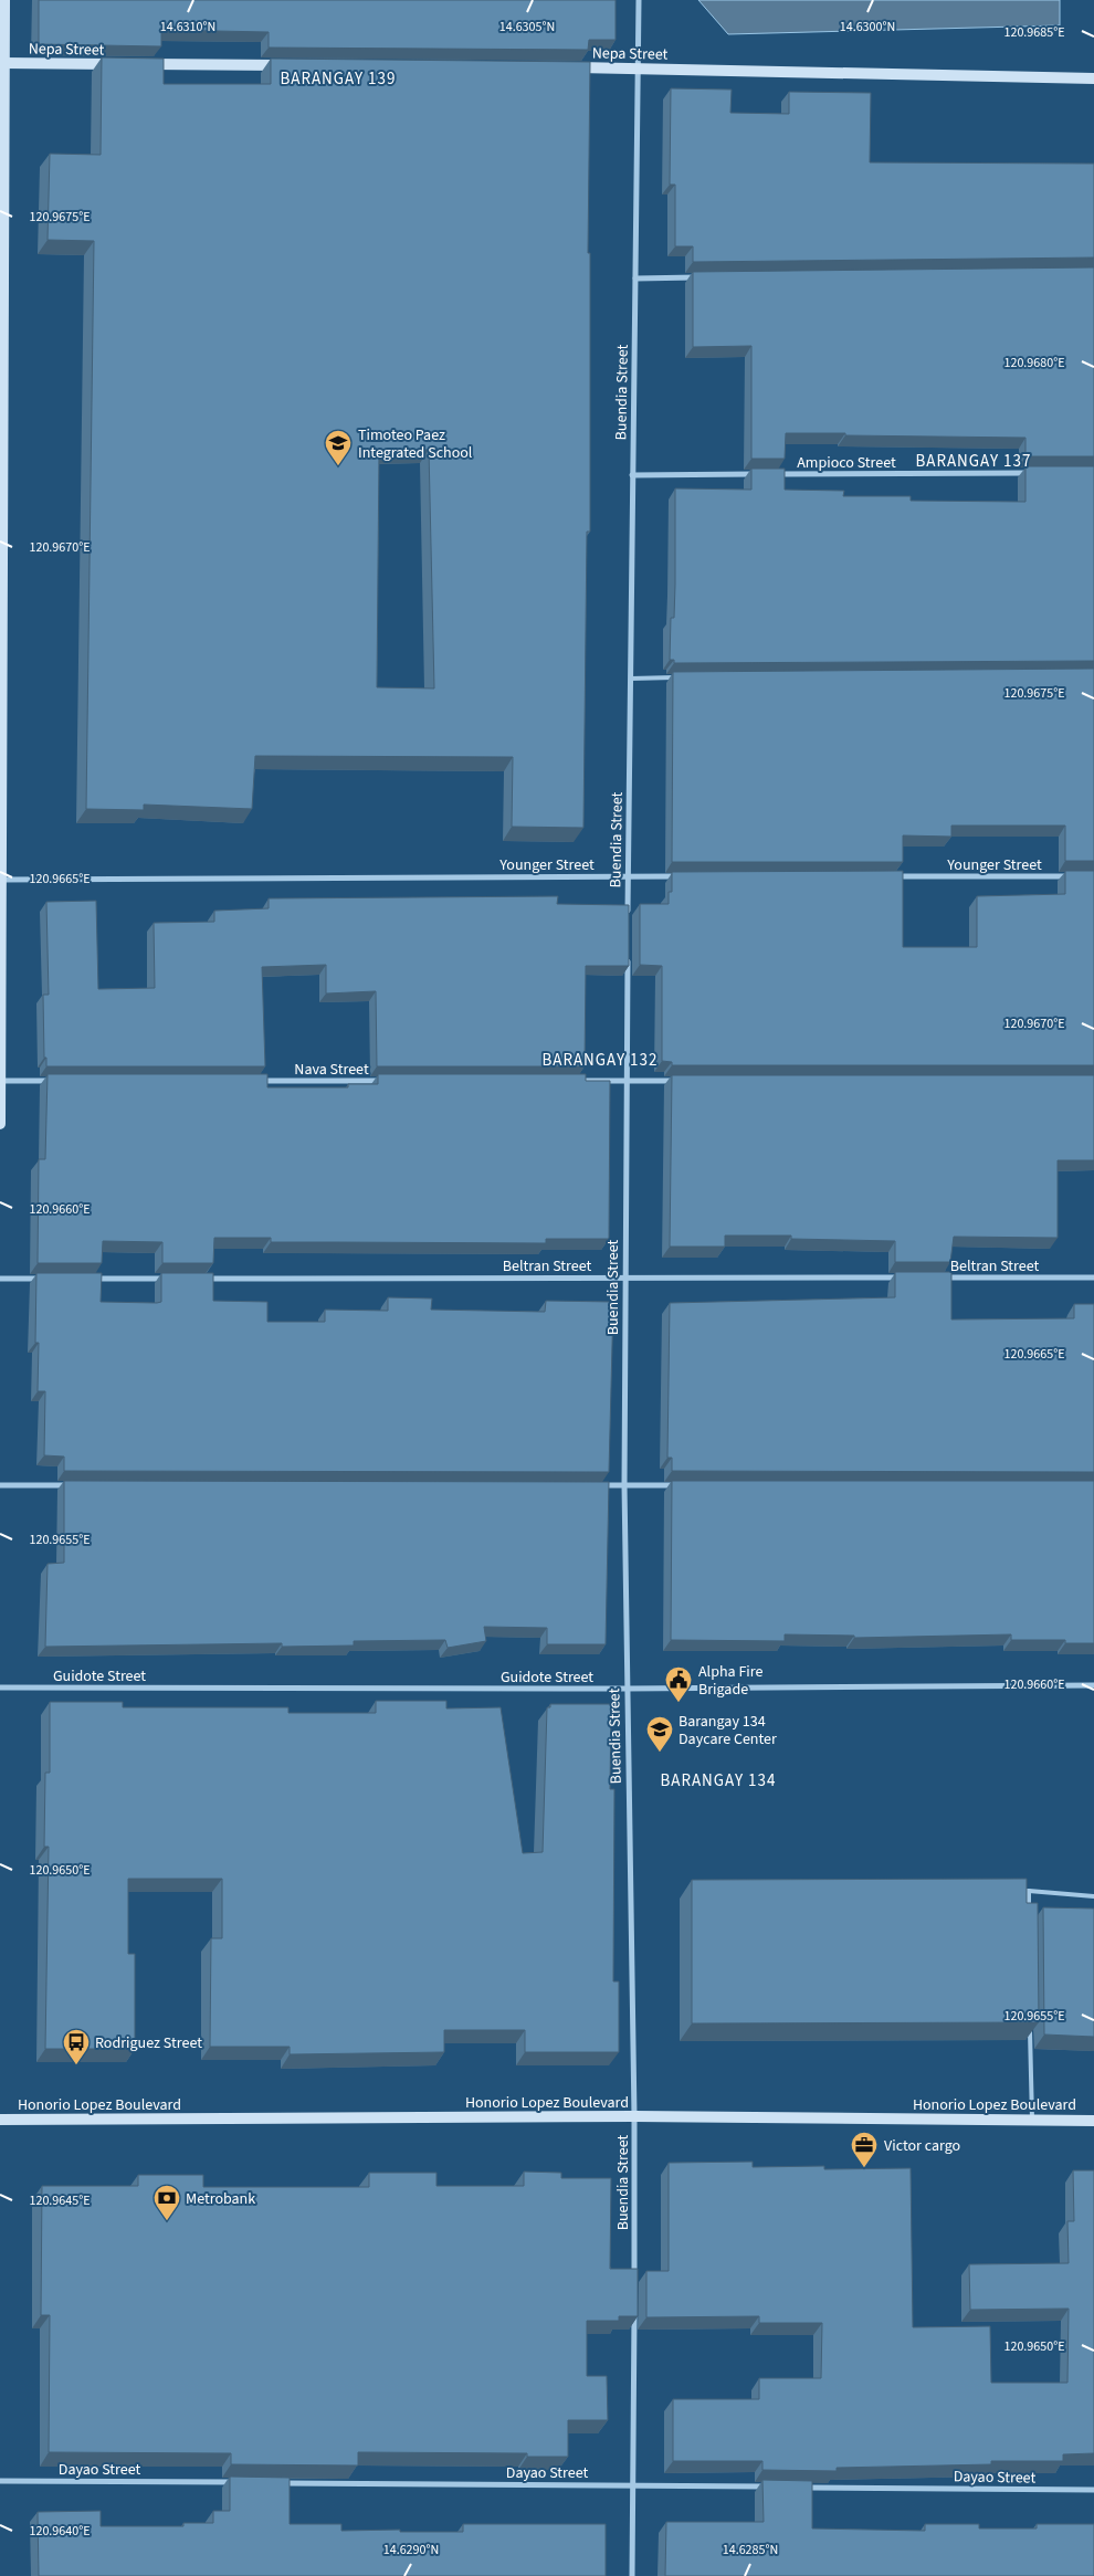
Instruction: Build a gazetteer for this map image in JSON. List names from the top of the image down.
{
  "streets": {
    "street": [
      "Nepa Street",
      "Buendia Street",
      "Ampioco Street",
      "Younger Street",
      "Nava Street",
      "Beltran Street",
      "Guidote Street",
      "Honorio Lopez Boulevard",
      "Dayao Street"
    ]
  },
  "crossings": [
    ["Nepa Street", "Buendia Street"],
    ["Buendia Street", "Younger Street"],
    ["Buendia Street", "Beltran Street"],
    ["Buendia Street", "Guidote Street"],
    ["Buendia Street", "Honorio Lopez Boulevard"]
  ],
  "districts": [
    "BARANGAY 139",
    "BARANGAY 137",
    "BARANGAY 132",
    "BARANGAY 134"
  ],
  "places": {
    "school or university": ["Timoteo Paez Integrated School", "Barangay 134 Daycare Center"],
    "public building": ["Alpha Fire Brigade"],
    "bus stop": ["Rodriguez Street"],
    "office": ["Victor cargo"],
    "bank": ["Metrobank"]
  },
  "coordinates": [
    "14.6310°N",
    "14.6305°N",
    "14.6300°N",
    "120.9685°E",
    "120.9675°E",
    "120.9680°E",
    "120.9670°E",
    "120.9665°E",
    "120.9660°E",
    "120.9655°E",
    "120.9650°E",
    "120.9645°E",
    "120.9640°E",
    "14.6290°N",
    "14.6285°N"
  ]
}
